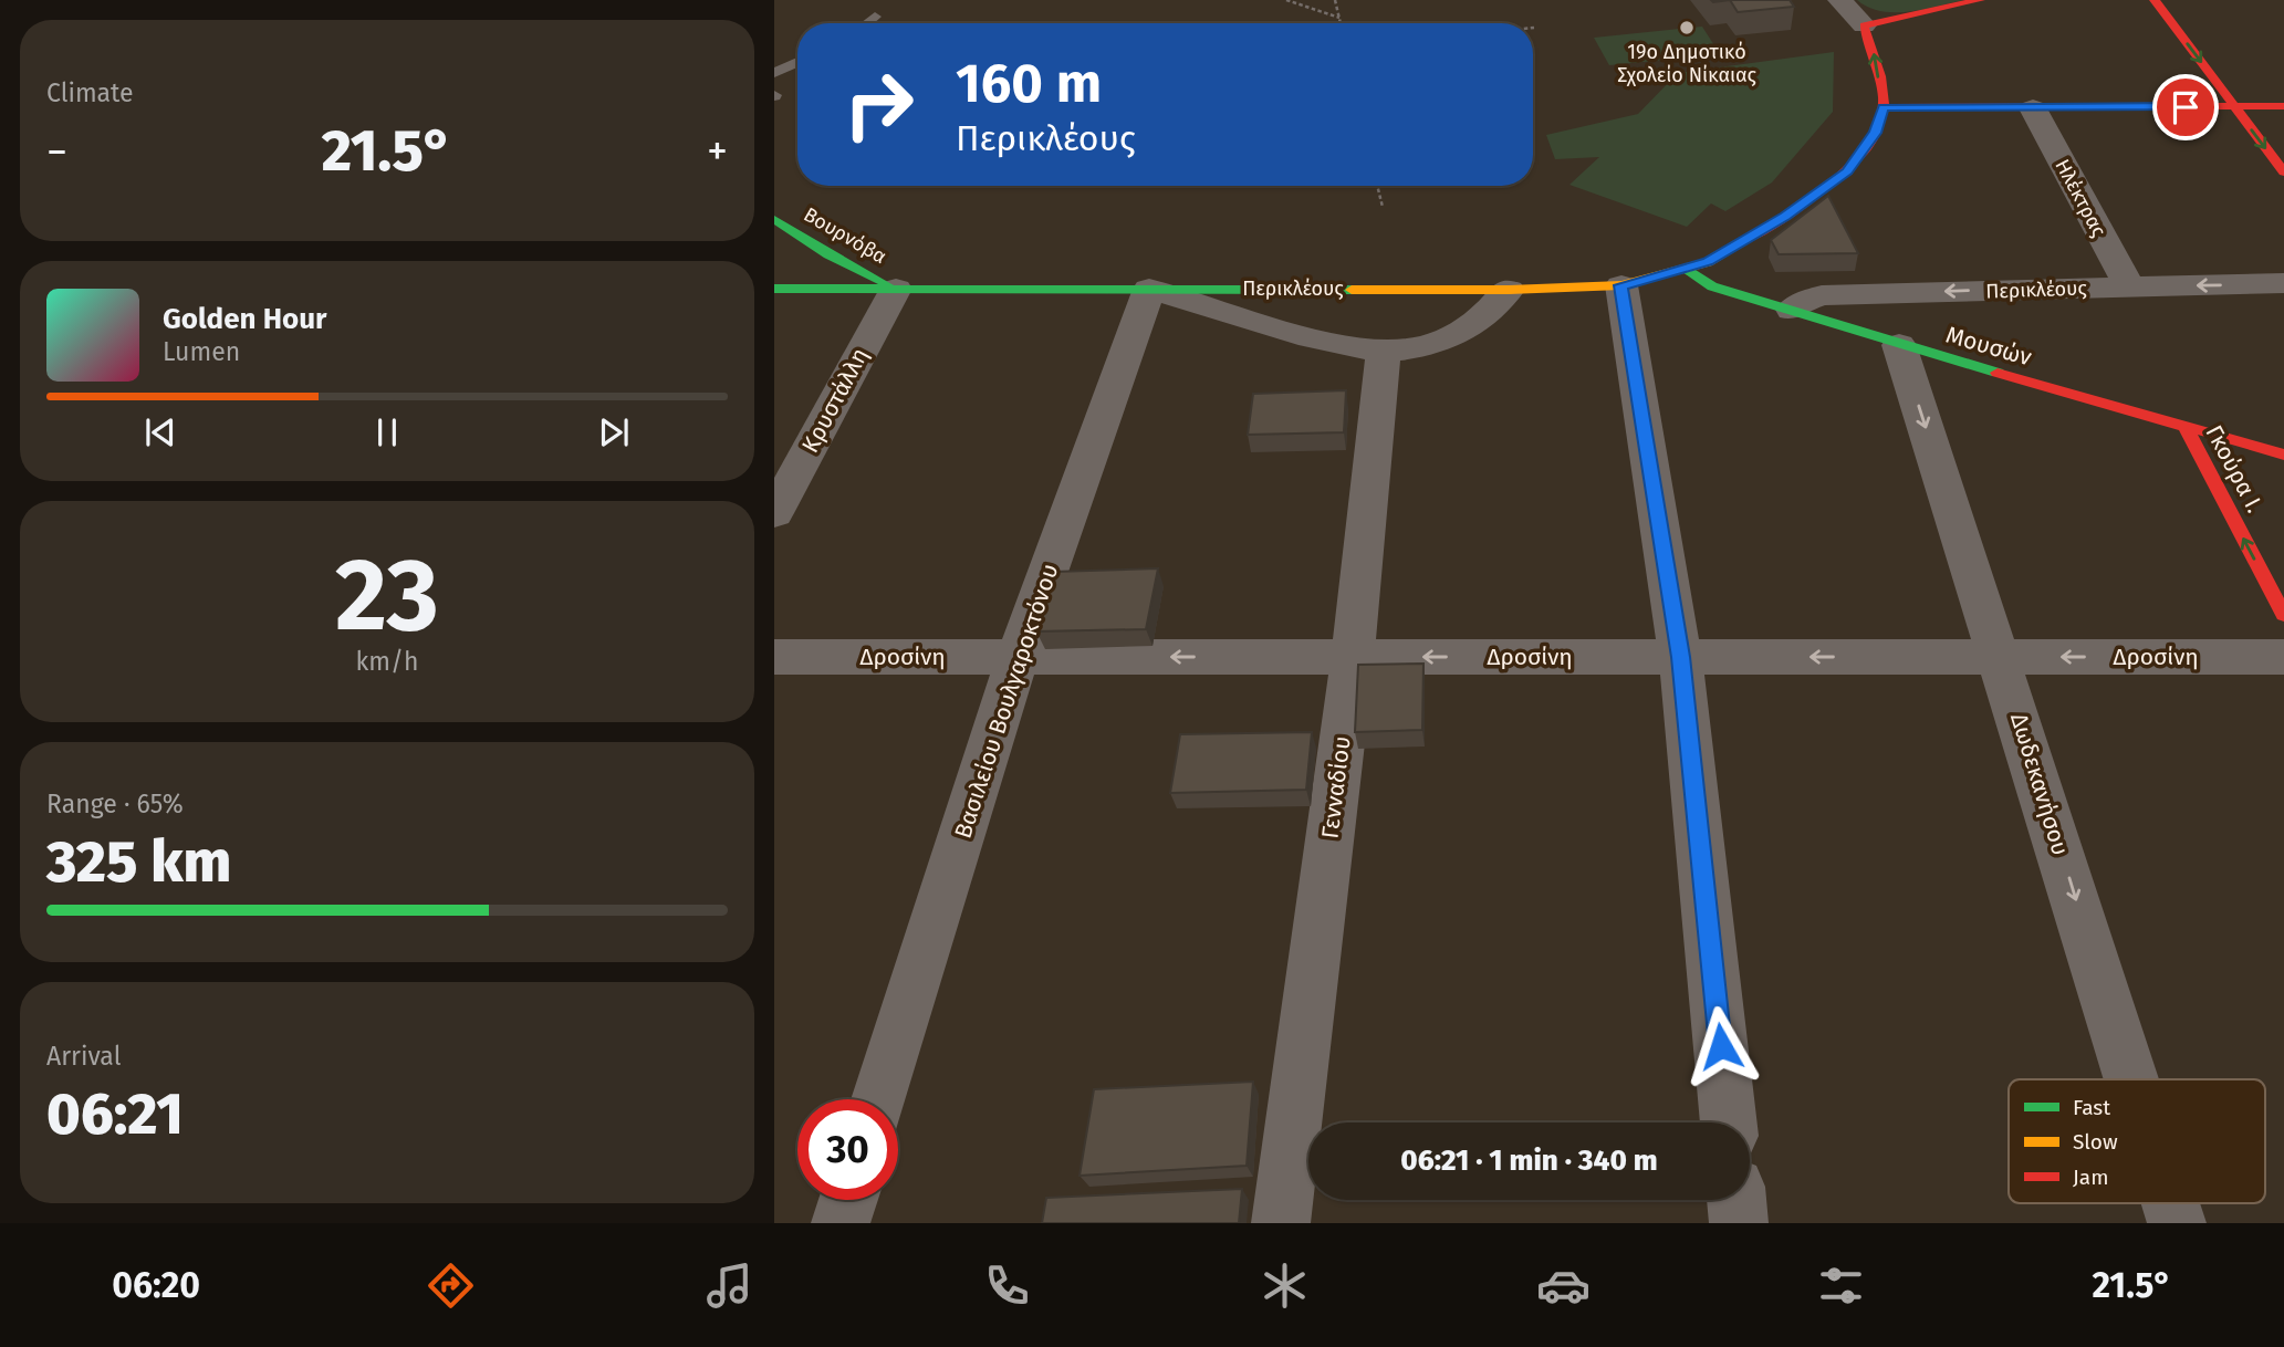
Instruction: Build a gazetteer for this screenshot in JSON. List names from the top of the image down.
{
  "streets": {
    "street": [
      "Ηλέκτρας",
      "Βουρνόβα",
      "Περικλέους",
      "Μουσών",
      "Κρυστάλλη",
      "Γκούρα Ι.",
      "Δροσίνη",
      "Βασιλείου Βουλγαροκτόνου",
      "Δωδεκανήσου",
      "Γενναδίου"
    ]
  },
  "crossings": [
    ["Ηλέκτρας", "Περικλέους"],
    ["Βουρνόβα", "Περικλέους"],
    ["Βουρνόβα", "Κρυστάλλη"],
    ["Περικλέους", "Μουσών"],
    ["Περικλέους", "Κρυστάλλη"],
    ["Περικλέους", "Βασιλείου Βουλγαροκτόνου"],
    ["Μουσών", "Γκούρα Ι."],
    ["Μουσών", "Δωδεκανήσου"],
    ["Δροσίνη", "Βασιλείου Βουλγαροκτόνου"],
    ["Δροσίνη", "Δωδεκανήσου"],
    ["Δροσίνη", "Γενναδίου"]
  ],
  "one_way": ["Γκούρα Ι.", "Δροσίνη"],
  "places": ["19ο Δημοτικό Σχολείο Νίκαιας"],
  "legend": ["Fast", "Slow", "Jam"],
  "page": {
    "tile": [
      "Climate",
      ["23", "km/h"],
      ["Range · 65%", "325 km"],
      ["Arrival", "06:21"]
    ],
    "turn": ["160 m", "Περικλέους"],
    "heat": ["−", "21.5°", "+"],
    "song": ["Golden Hour", "Lumen"],
    "limit": "30",
    "trip": "06:21 · 1 min · 340 m",
    "tabs": ["06:20", "21.5°"]
  }
}
